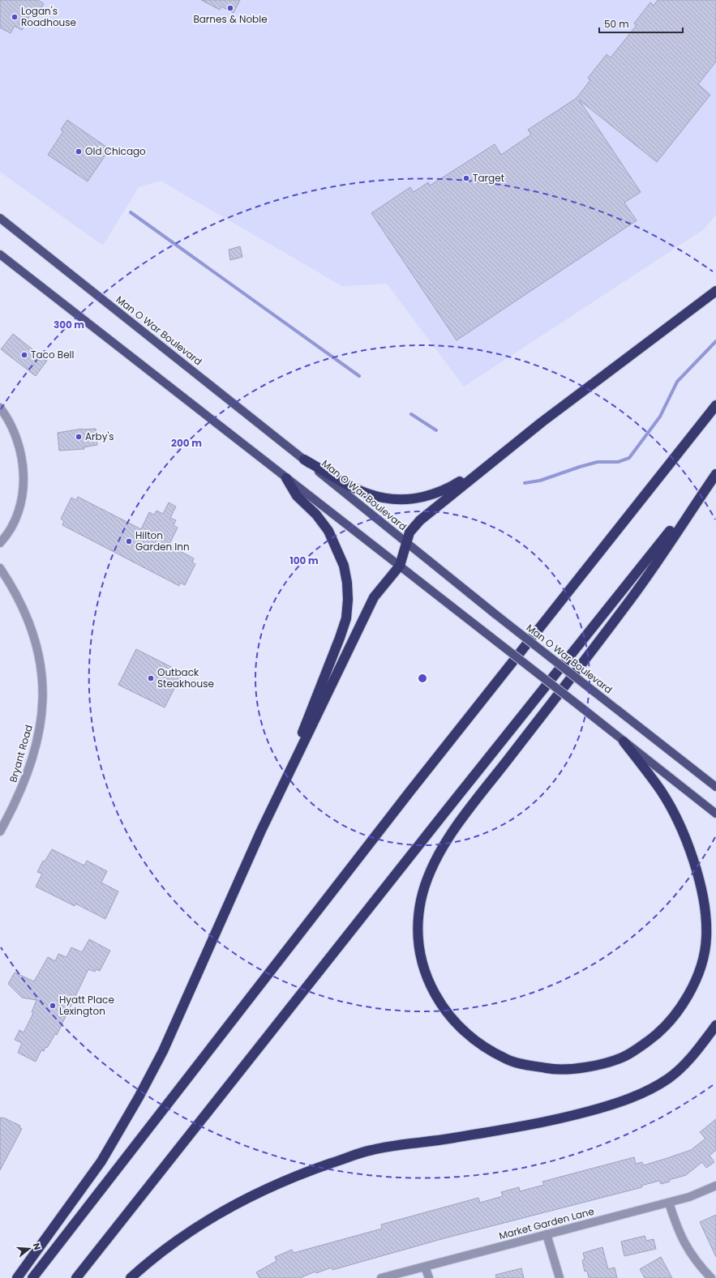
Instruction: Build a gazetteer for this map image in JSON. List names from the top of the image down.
{
  "streets": {
    "main road": ["Man O War Boulevard"],
    "street": ["Bryant Road", "Market Garden Lane"]
  },
  "places": [
    "Barnes & Noble",
    "Logan's Roadhouse",
    "Old Chicago",
    "Target",
    "Taco Bell",
    "Arby's",
    "Hilton Garden Inn",
    "Outback Steakhouse",
    "Hyatt Place Lexington"
  ],
  "scale_bar": "50 m",
  "north": "right",
  "rings": ["300 m", "200 m", "100 m"]
}
